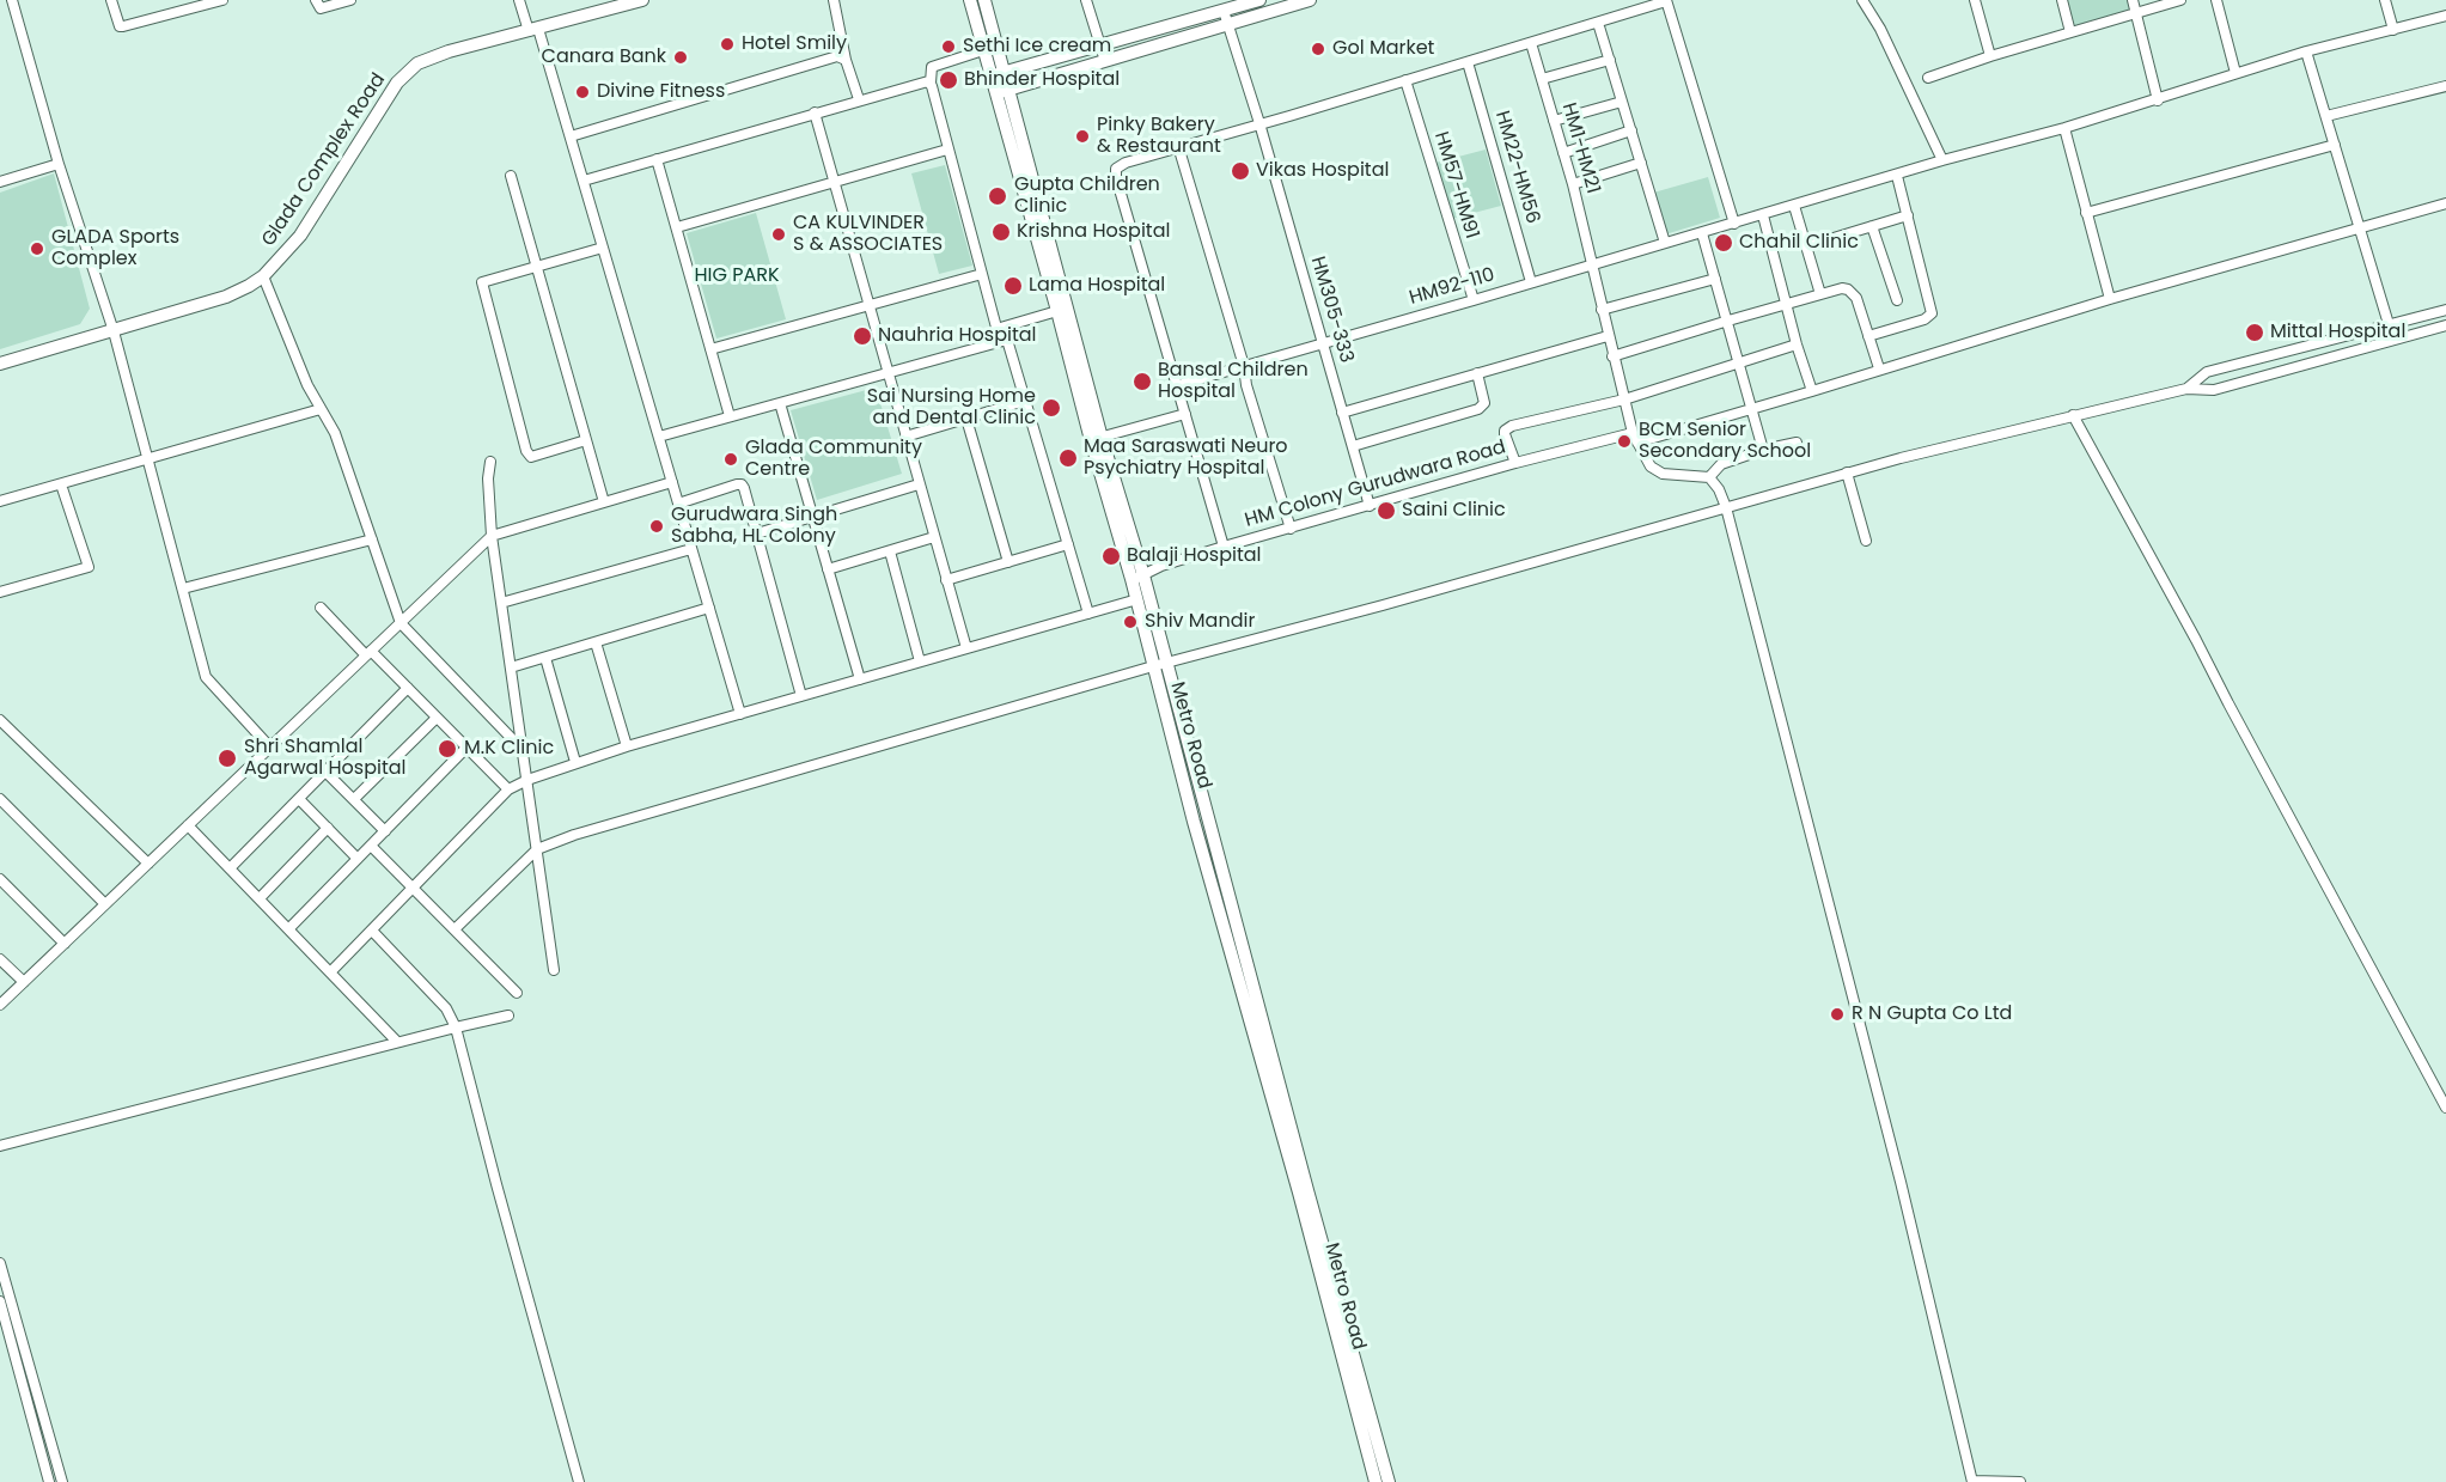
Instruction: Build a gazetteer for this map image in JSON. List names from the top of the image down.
{
  "streets": {
    "street": [
      "HM1-HM21",
      "Glada Complex Road",
      "HM22-HM56",
      "HM57-HM91",
      "HM92-110",
      "HM305-333",
      "HM Colony Gurudwara Road",
      "Metro Road"
    ]
  },
  "crossings": [
    ["HM1-HM21", "HM92-110"],
    ["HM1-HM21", "HM Colony Gurudwara Road"],
    ["HM22-HM56", "HM92-110"],
    ["HM57-HM91", "HM92-110"],
    ["HM92-110", "HM305-333"],
    ["HM305-333", "HM Colony Gurudwara Road"],
    ["HM Colony Gurudwara Road", "Metro Road"]
  ],
  "parks": ["HIG PARK"],
  "places": [
    "Hotel Smily",
    "Sethi Ice cream",
    "Gol Market",
    "Canara Bank",
    "Bhinder Hospital",
    "Divine Fitness",
    "Pinky Bakery & Restaurant",
    "Vikas Hospital",
    "Gupta Children Clinic",
    "Krishna Hospital",
    "CA KULVINDER S & ASSOCIATES",
    "Chahil Clinic",
    "GLADA Sports Complex",
    "Lama Hospital",
    "Mittal Hospital",
    "Nauhria Hospital",
    "Bansal Children Hospital",
    "Sai Nursing Home and Dental Clinic",
    "BCM Senior Secondary School",
    "Maa Saraswati Neuro Psychiatry Hospital",
    "Glada Community Centre",
    "Saini Clinic",
    "Gurudwara Singh Sabha, HL Colony",
    "Balaji Hospital",
    "Shiv Mandir",
    "M.K Clinic",
    "Shri Shamlal Agarwal Hospital",
    "R N Gupta Co Ltd"
  ]
}
